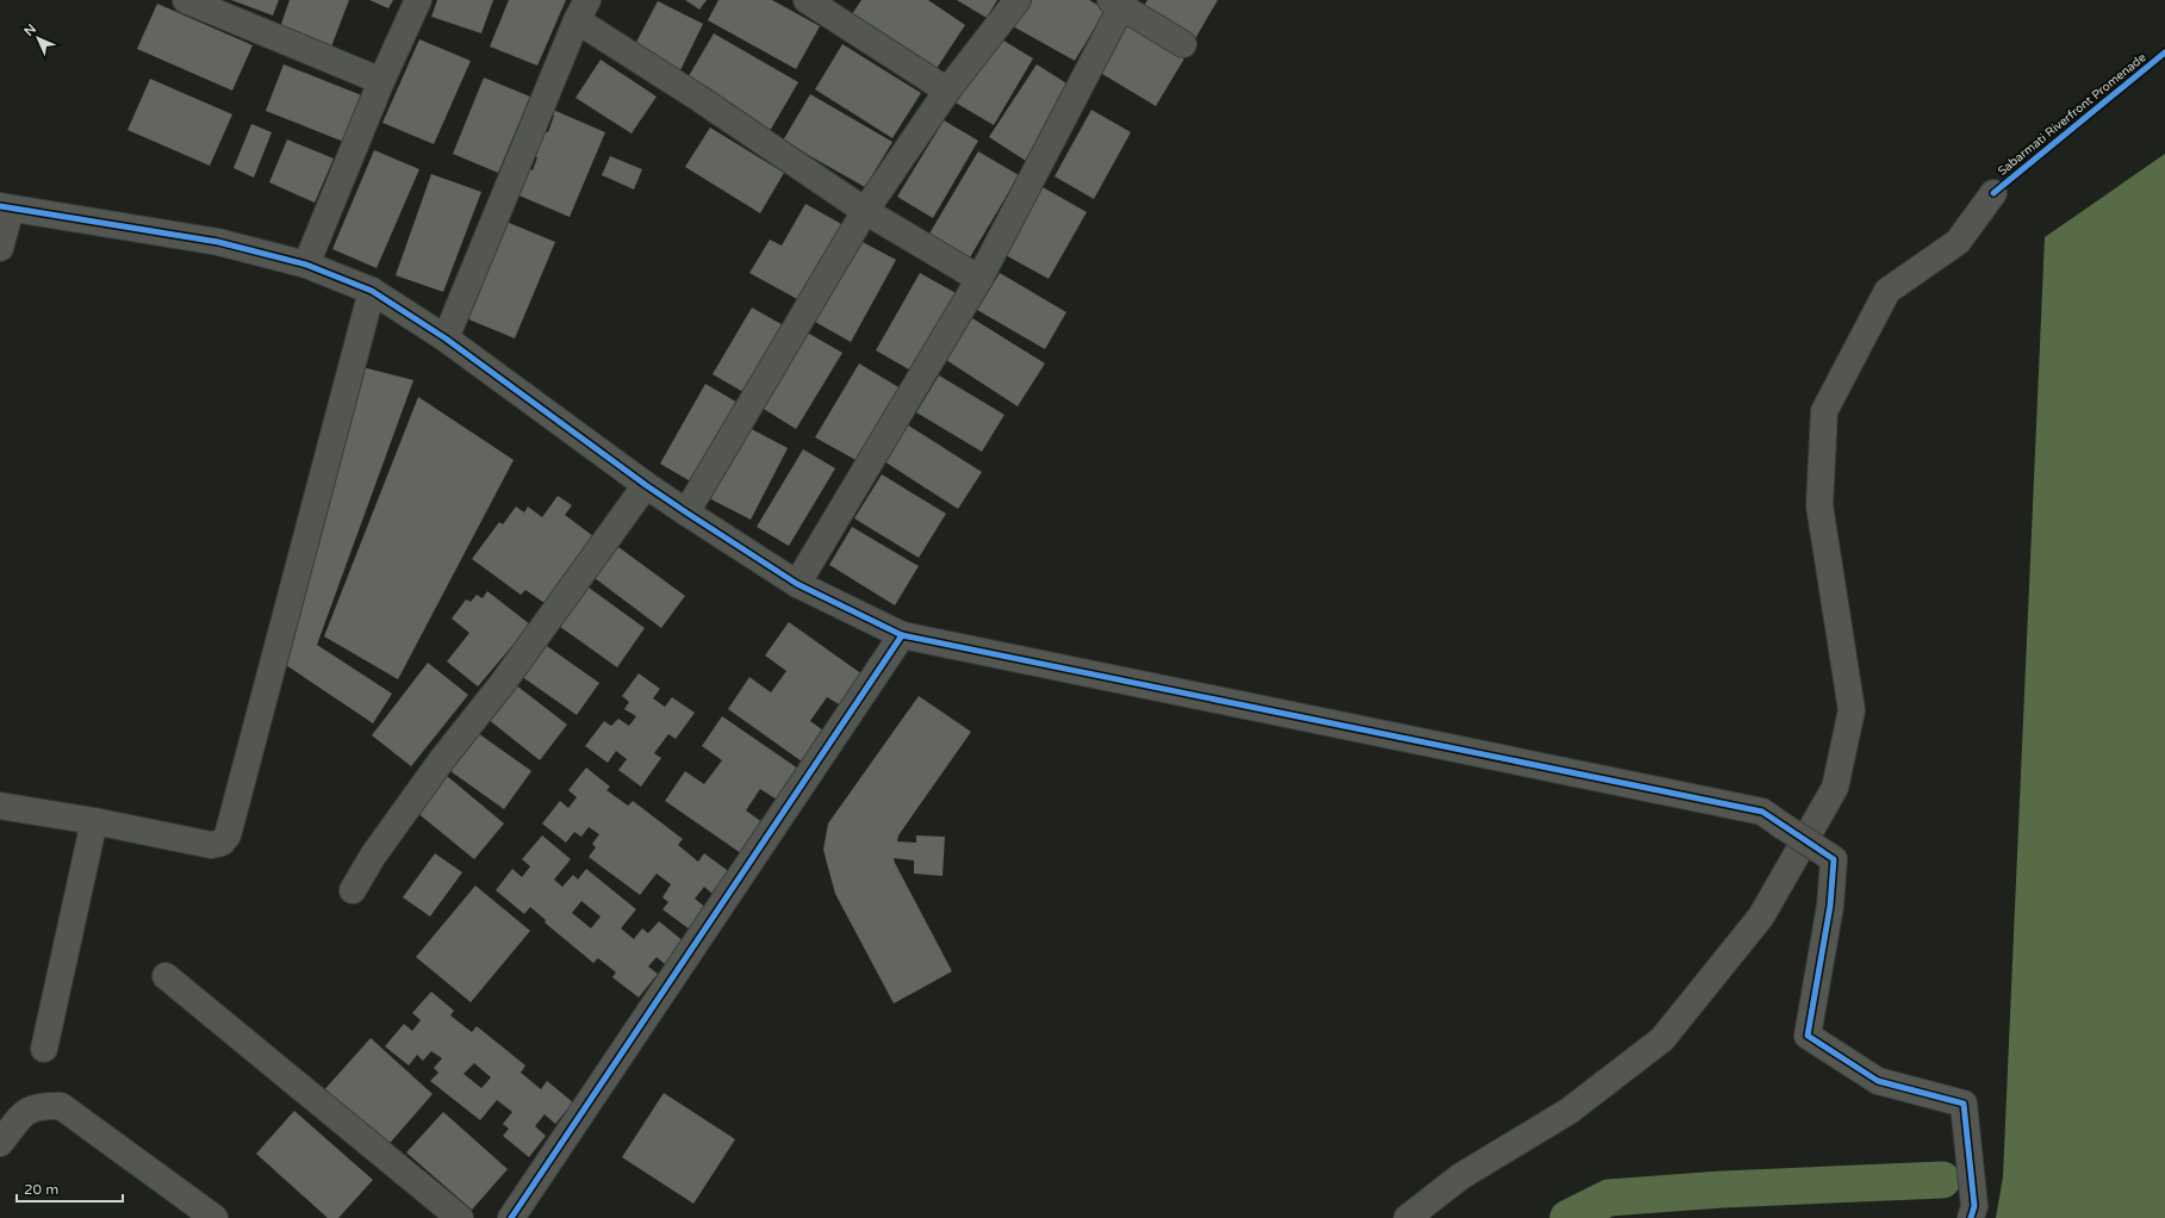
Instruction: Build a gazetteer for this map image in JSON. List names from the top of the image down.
{
  "streets": {
    "cycle path": ["Sabarmati Riverfront Promenade"]
  },
  "scale_bar": "20 m",
  "north": "top left"
}
